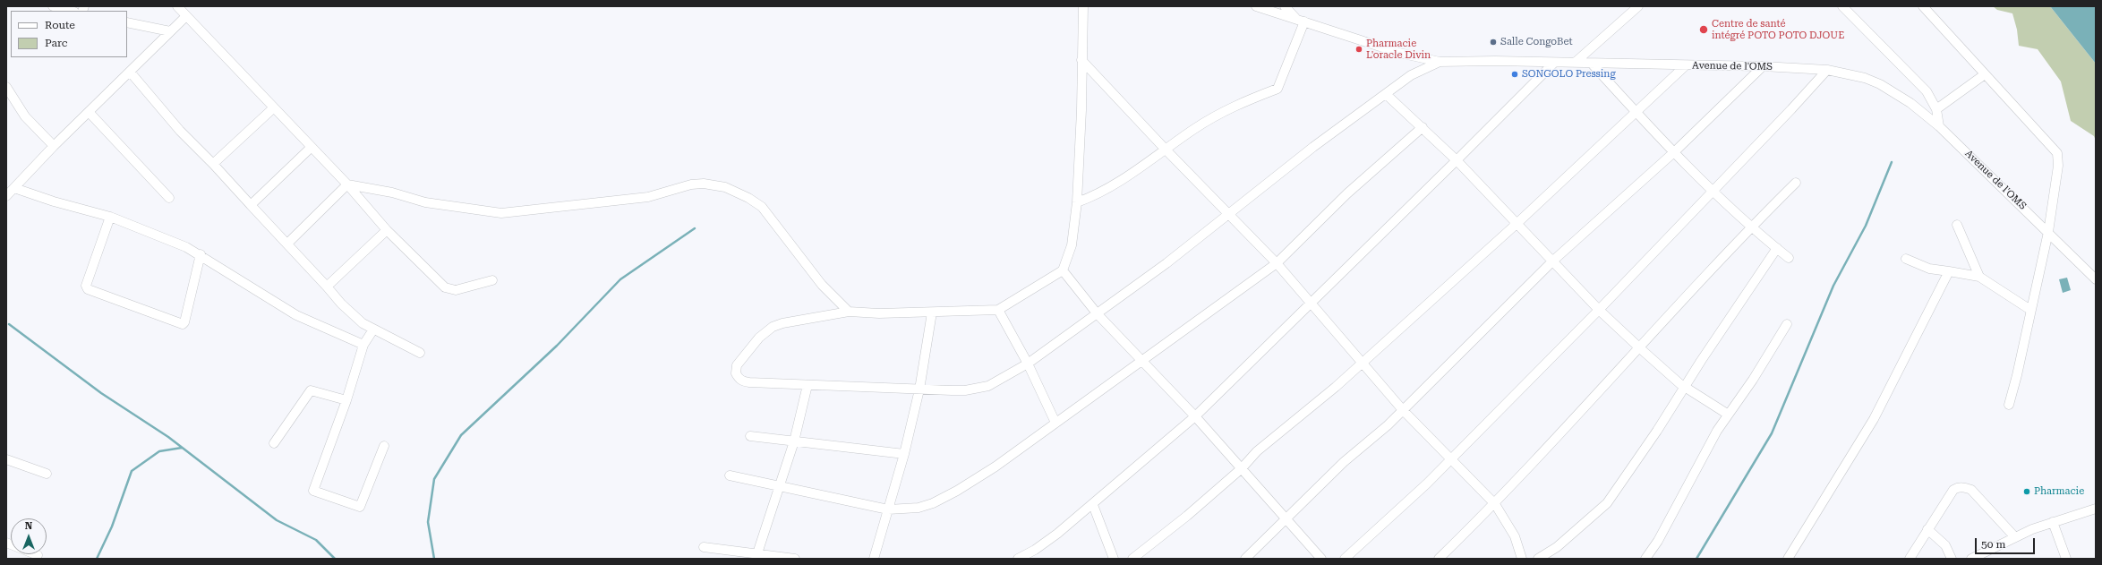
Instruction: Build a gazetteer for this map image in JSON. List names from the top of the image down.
{
  "streets": {
    "street": ["Avenue de l'OMS"]
  },
  "places": [
    "Centre de santé intégré POTO POTO DJOUE",
    "Salle CongoBet",
    "Pharmacie L'oracle Divin",
    "SONGOLO Pressing",
    "Pharmacie"
  ],
  "legend": ["Route", "Parc"],
  "scale_bar": "50 m",
  "north": "top"
}
